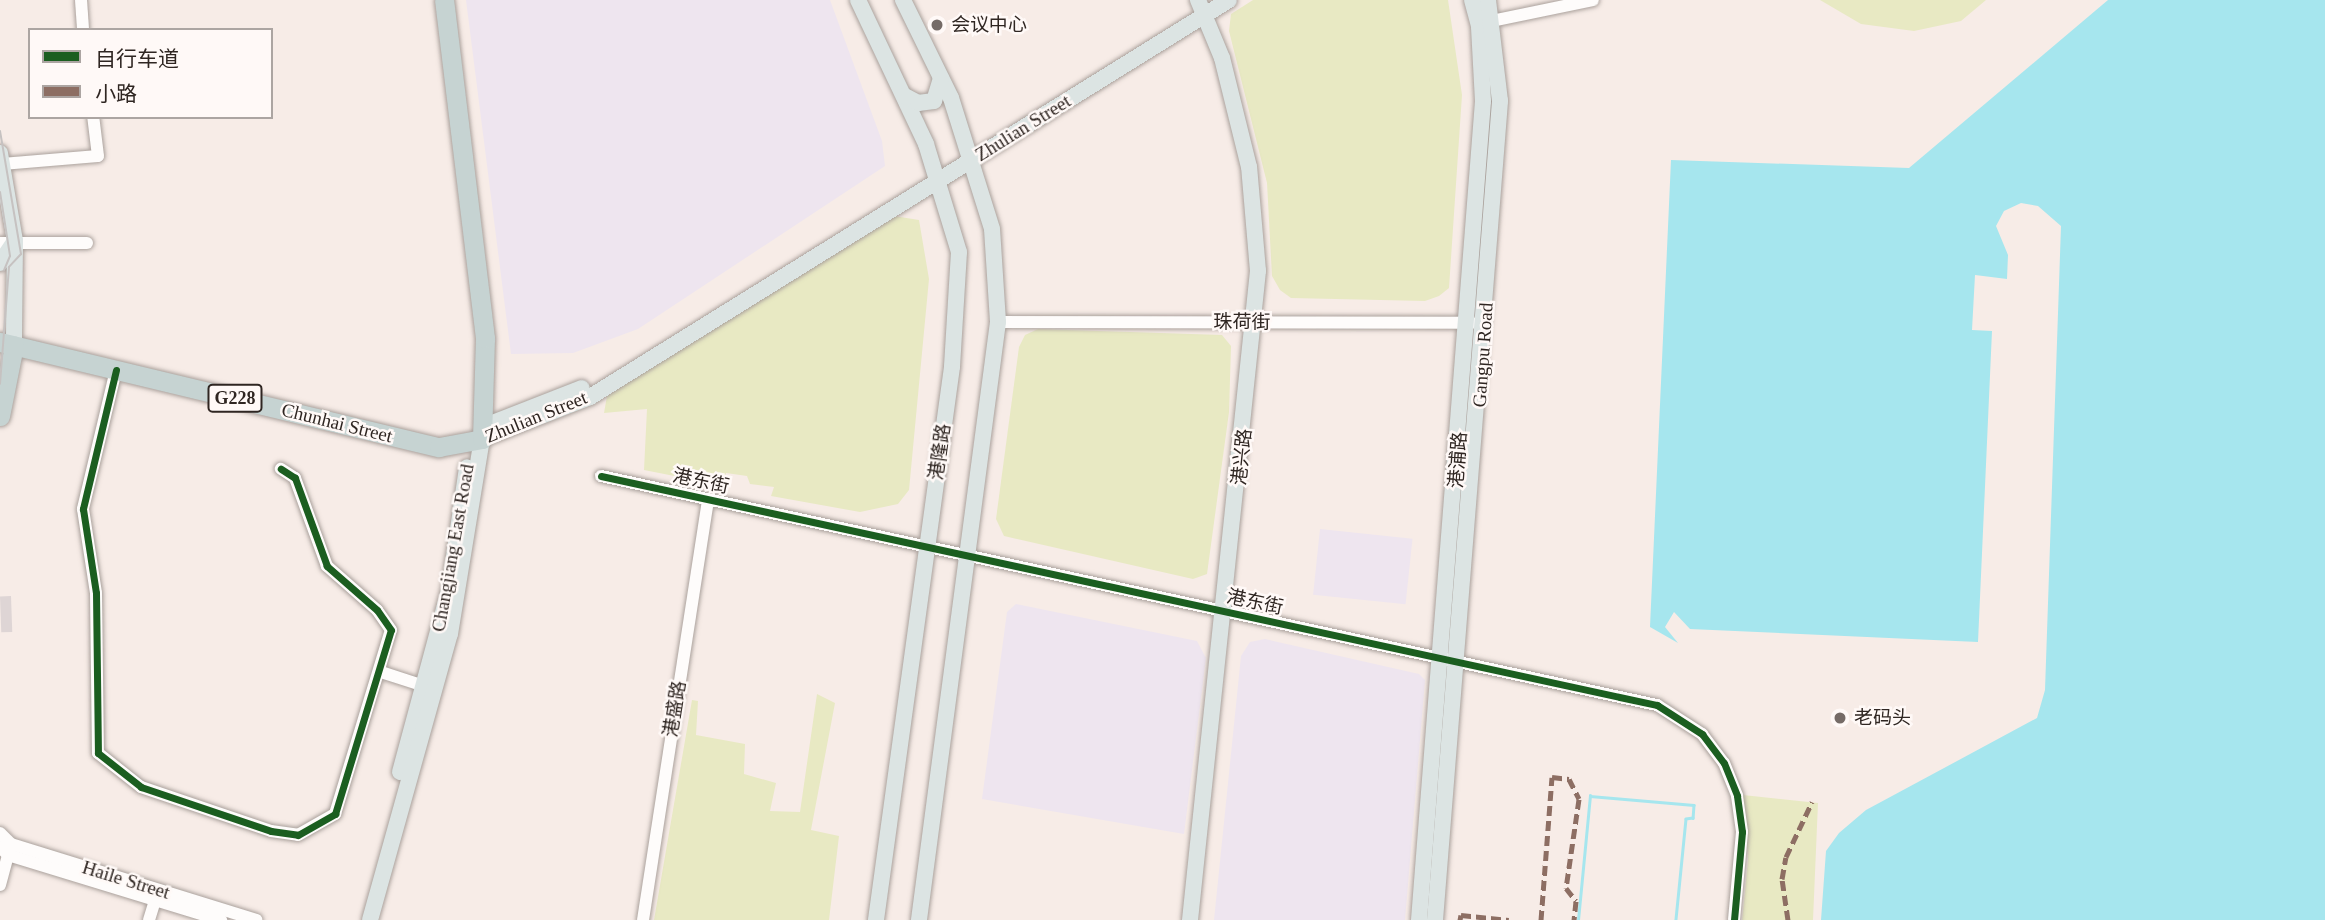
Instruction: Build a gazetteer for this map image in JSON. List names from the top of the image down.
{
  "streets": {
    "highway": ["G228", "Chunhai Street", "Changjiang East Road"],
    "main road": [
      "Zhulian Street",
      "Gangpu Road",
      "港隆路",
      "港兴路",
      "港浦路"
    ],
    "street": [
      "珠荷街",
      "港东街",
      "港盛路",
      "Haile Street"
    ]
  },
  "crossings": [
    ["Zhulian Street", "Chunhai Street"],
    ["Zhulian Street", "港隆路"],
    ["Zhulian Street", "港兴路"],
    ["Zhulian Street", "Changjiang East Road"],
    ["珠荷街", "Gangpu Road"],
    ["珠荷街", "港兴路"],
    ["珠荷街", "港浦路"],
    ["Gangpu Road", "港浦路"],
    ["Gangpu Road", "港东街"],
    ["Chunhai Street", "Changjiang East Road"],
    ["港隆路", "港东街"],
    ["港兴路", "港东街"],
    ["港浦路", "港东街"],
    ["港东街", "港盛路"]
  ],
  "places": ["会议中心", "老码头"],
  "legend": ["自行车道", "小路"]
}
